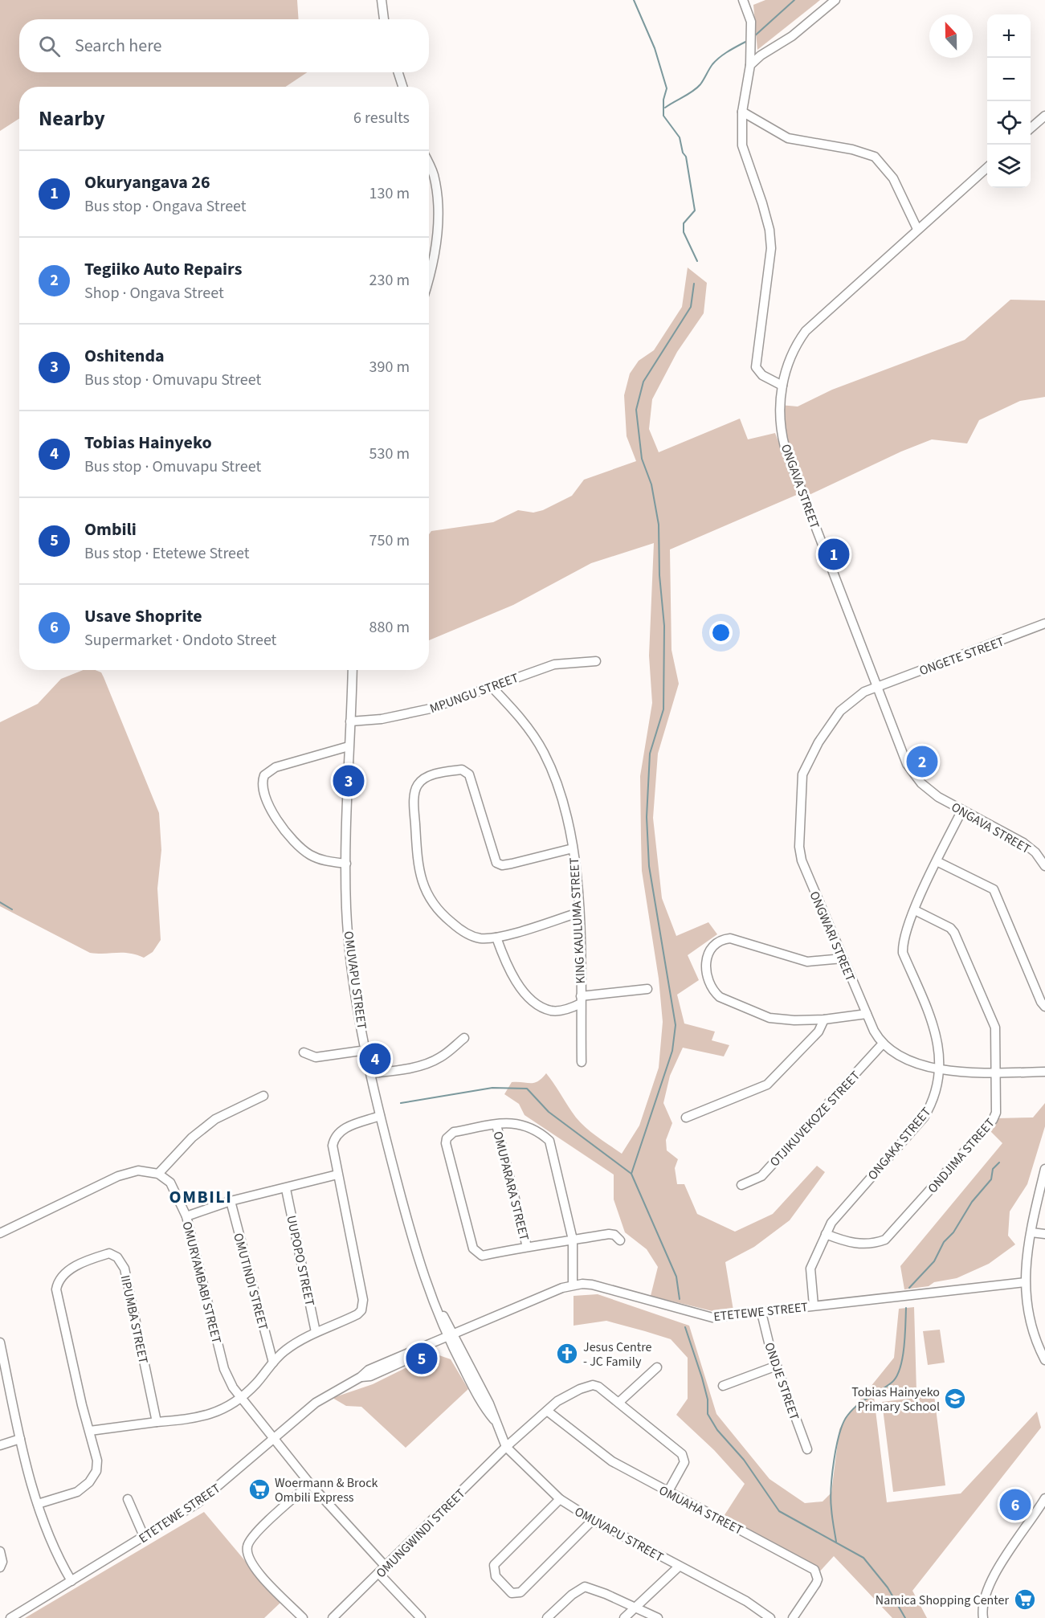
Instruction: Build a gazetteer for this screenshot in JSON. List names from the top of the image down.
{
  "streets": {
    "street": [
      "ONGAVA STREET",
      "ONGETE STREET",
      "MPUNGU STREET",
      "KING KAULUMA STREET",
      "ONGWARI STREET",
      "OMUVAPU STREET",
      "OTJIKUVEKOZE STREET",
      "ONGAKA STREET",
      "ONDJIMA STREET",
      "OMUPARARA STREET",
      "UUPOPO STREET",
      "OMUTINDI STREET",
      "OMURYAMBABI STREET",
      "ETETEWE STREET",
      "IIPUMBA STREET",
      "ONDJE STREET",
      "OMUAHA STREET",
      "OMUNGWINDI STREET"
    ]
  },
  "crossings": [
    ["ONGAVA STREET", "ONGETE STREET"],
    ["ONGAVA STREET", "ONGWARI STREET"],
    ["ONGAVA STREET", "ONGAKA STREET"],
    ["ONGETE STREET", "ONGWARI STREET"],
    ["MPUNGU STREET", "KING KAULUMA STREET"],
    ["MPUNGU STREET", "OMUVAPU STREET"],
    ["ONGWARI STREET", "OTJIKUVEKOZE STREET"],
    ["OMUVAPU STREET", "ETETEWE STREET"],
    ["OMUVAPU STREET", "OMUNGWINDI STREET"],
    ["ONGAKA STREET", "ONDJIMA STREET"],
    ["ONGAKA STREET", "ETETEWE STREET"],
    ["OMURYAMBABI STREET", "ETETEWE STREET"],
    ["OMURYAMBABI STREET", "OMUNGWINDI STREET"],
    ["ETETEWE STREET", "ONDJE STREET"],
    ["OMUAHA STREET", "OMUNGWINDI STREET"]
  ],
  "districts": ["OMBILI"],
  "places": {
    "church": ["Jesus Centre - JC Family"],
    "school or university": ["Tobias Hainyeko Primary School"],
    "supermarket": ["Woermann & Brock Ombili Express", "Namica Shopping Center"]
  },
  "north": "top",
  "page": {
    "map_buttons": ["+", "−"],
    "search": "Search here",
    "heading": ["Nearby", "6 results"],
    "list": [
      {
        "mark": "1",
        "name": "Okuryangava 26",
        "note": "Bus stop · Ongava Street",
        "value": "130 m"
      },
      {
        "mark": "2",
        "name": "Tegiiko Auto Repairs",
        "note": "Shop · Ongava Street",
        "value": "230 m"
      },
      {
        "mark": "3",
        "name": "Oshitenda",
        "note": "Bus stop · Omuvapu Street",
        "value": "390 m"
      },
      {
        "mark": "4",
        "name": "Tobias Hainyeko",
        "note": "Bus stop · Omuvapu Street",
        "value": "530 m"
      },
      {
        "mark": "5",
        "name": "Ombili",
        "note": "Bus stop · Etetewe Street",
        "value": "750 m"
      },
      {
        "mark": "6",
        "name": "Usave Shoprite",
        "note": "Supermarket · Ondoto Street",
        "value": "880 m"
      }
    ],
    "pins": [
      "1",
      "2",
      "3",
      "4",
      "5",
      "6"
    ]
  }
}
